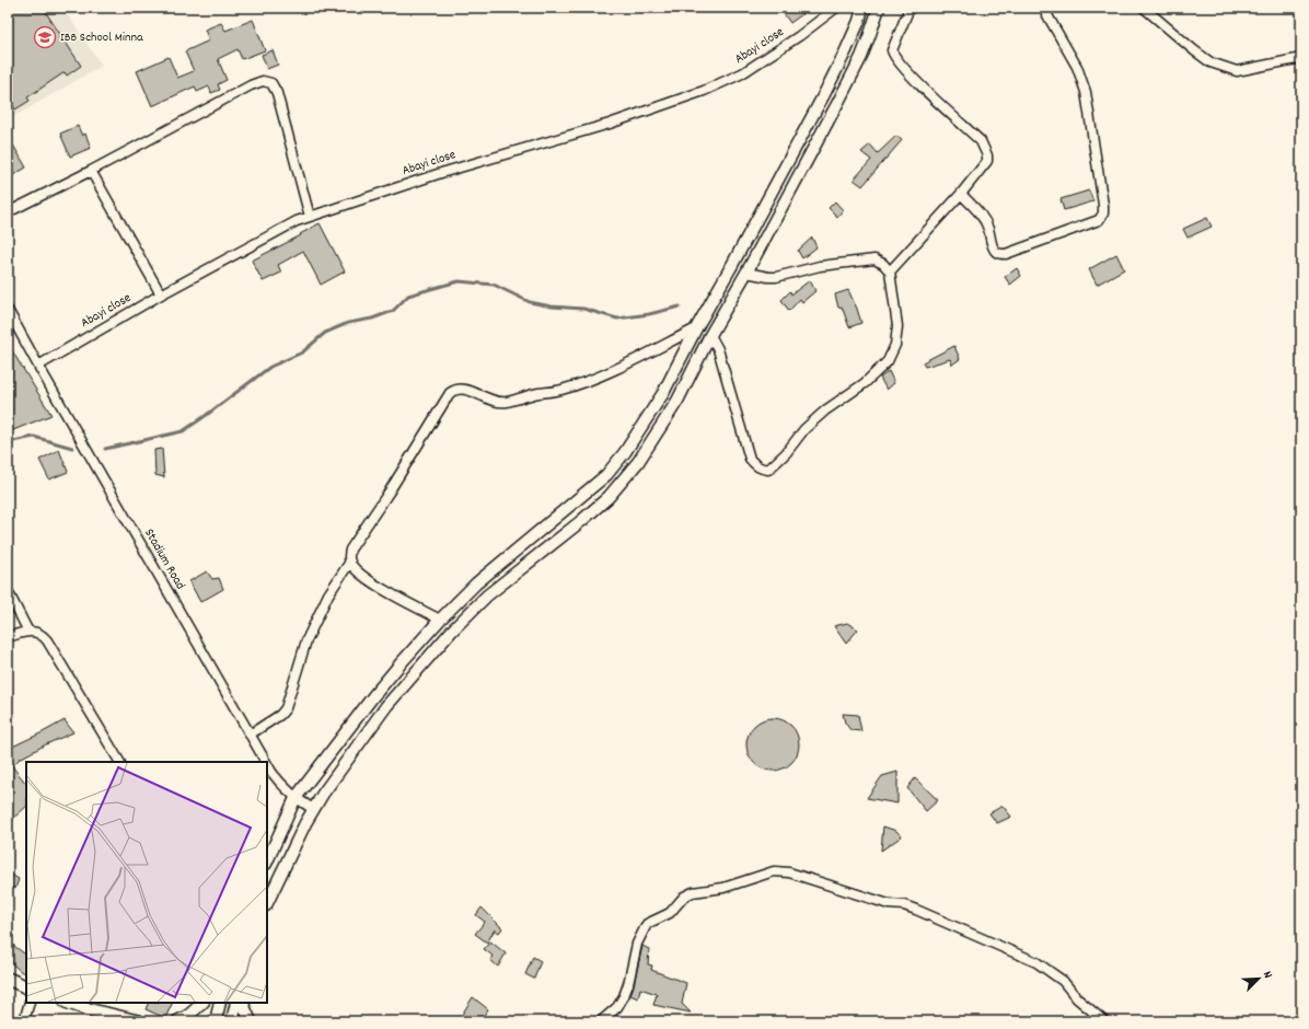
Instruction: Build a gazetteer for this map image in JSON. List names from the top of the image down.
{
  "streets": {
    "street": ["Abayi close", "Stadium Road"]
  },
  "crossings": [
    ["Abayi close", "Stadium Road"]
  ],
  "places": {
    "school or university": ["IBB School Minna"]
  },
  "north": "top right"
}
